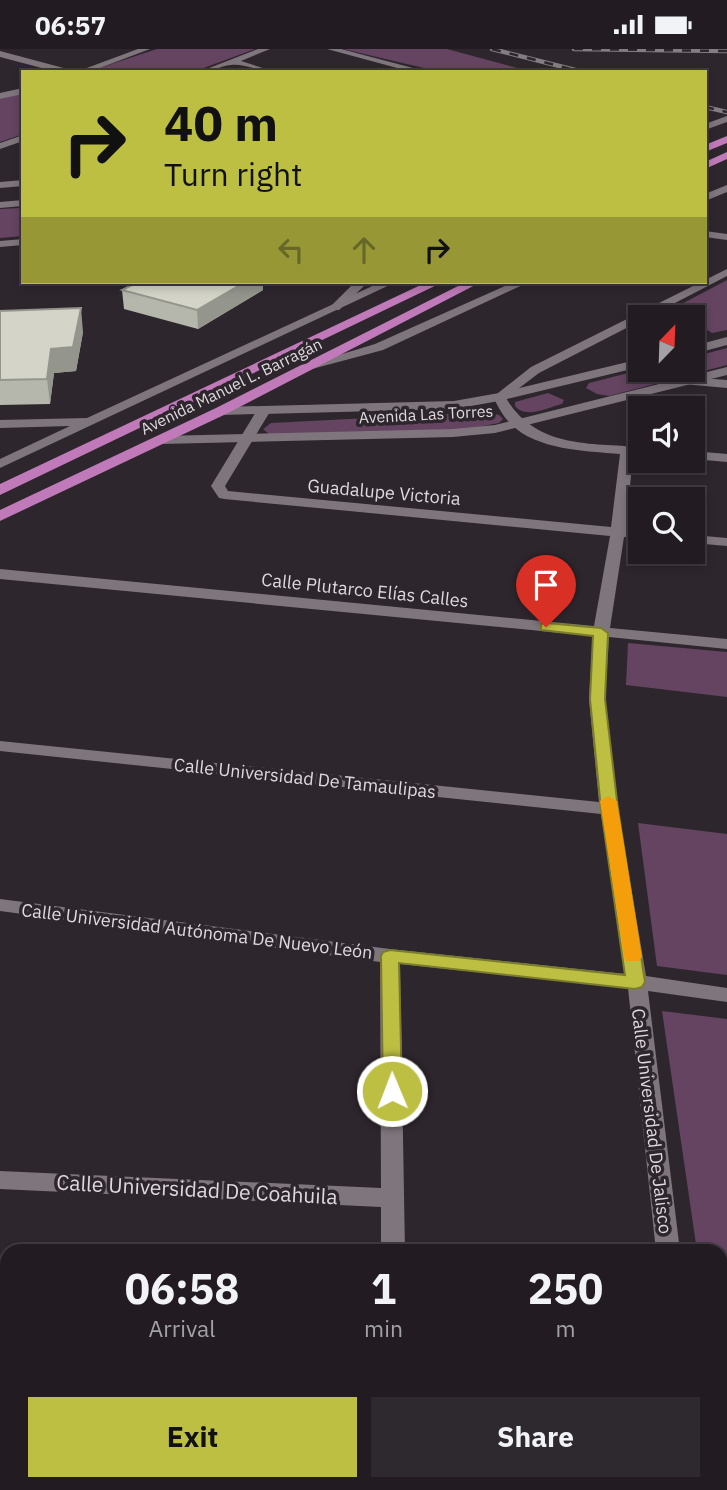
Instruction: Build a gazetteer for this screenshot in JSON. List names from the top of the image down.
{
  "streets": {
    "highway": ["Avenida Manuel L. Barragán"],
    "street": [
      "Avenida Las Torres",
      "Guadalupe Victoria",
      "Calle Plutarco Elías Calles",
      "Calle Universidad De Tamaulipas",
      "Calle Universidad Autónoma De Nuevo León",
      "Calle Universidad De Jalisco",
      "Calle Universidad De Coahuila"
    ]
  },
  "crossings": [
    ["Avenida Manuel L. Barragán", "Avenida Las Torres"],
    ["Avenida Las Torres", "Guadalupe Victoria"],
    ["Guadalupe Victoria", "Calle Universidad De Jalisco"],
    ["Calle Plutarco Elías Calles", "Calle Universidad De Jalisco"],
    ["Calle Universidad De Tamaulipas", "Calle Universidad De Jalisco"],
    ["Calle Universidad Autónoma De Nuevo León", "Calle Universidad De Jalisco"]
  ],
  "north": "top right",
  "page": {
    "status": "06:57",
    "turn": ["40 m", "Turn right"],
    "eta": [
      "06:58",
      "Arrival",
      "1",
      "min",
      "250",
      "m"
    ],
    "buttons": ["Exit", "Share"]
  }
}
